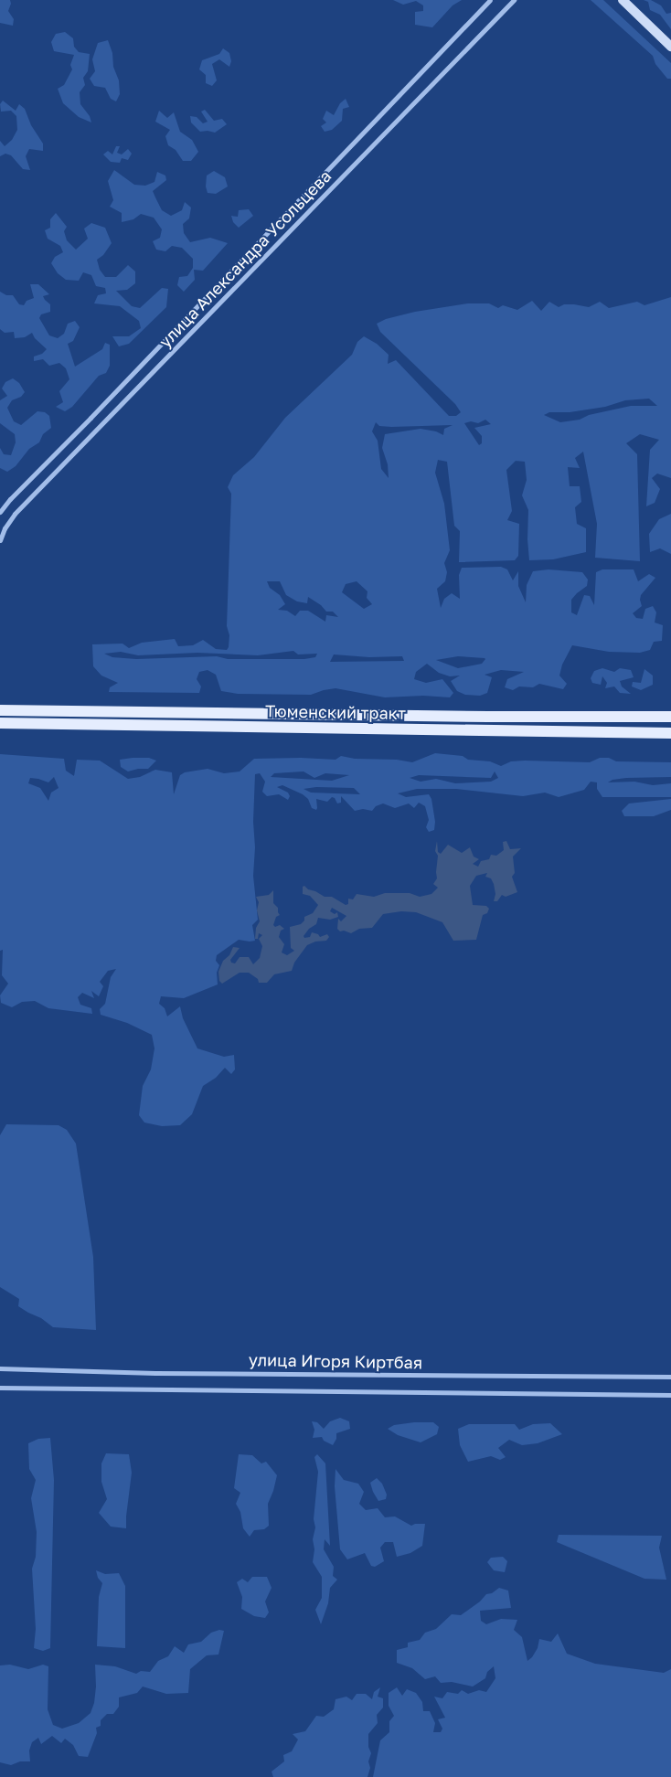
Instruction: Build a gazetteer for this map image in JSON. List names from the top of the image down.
{
  "streets": {
    "main road": ["Тюменский тракт"],
    "street": ["улица Александра Усольцева", "улица Игоря Киртбая"]
  }
}
